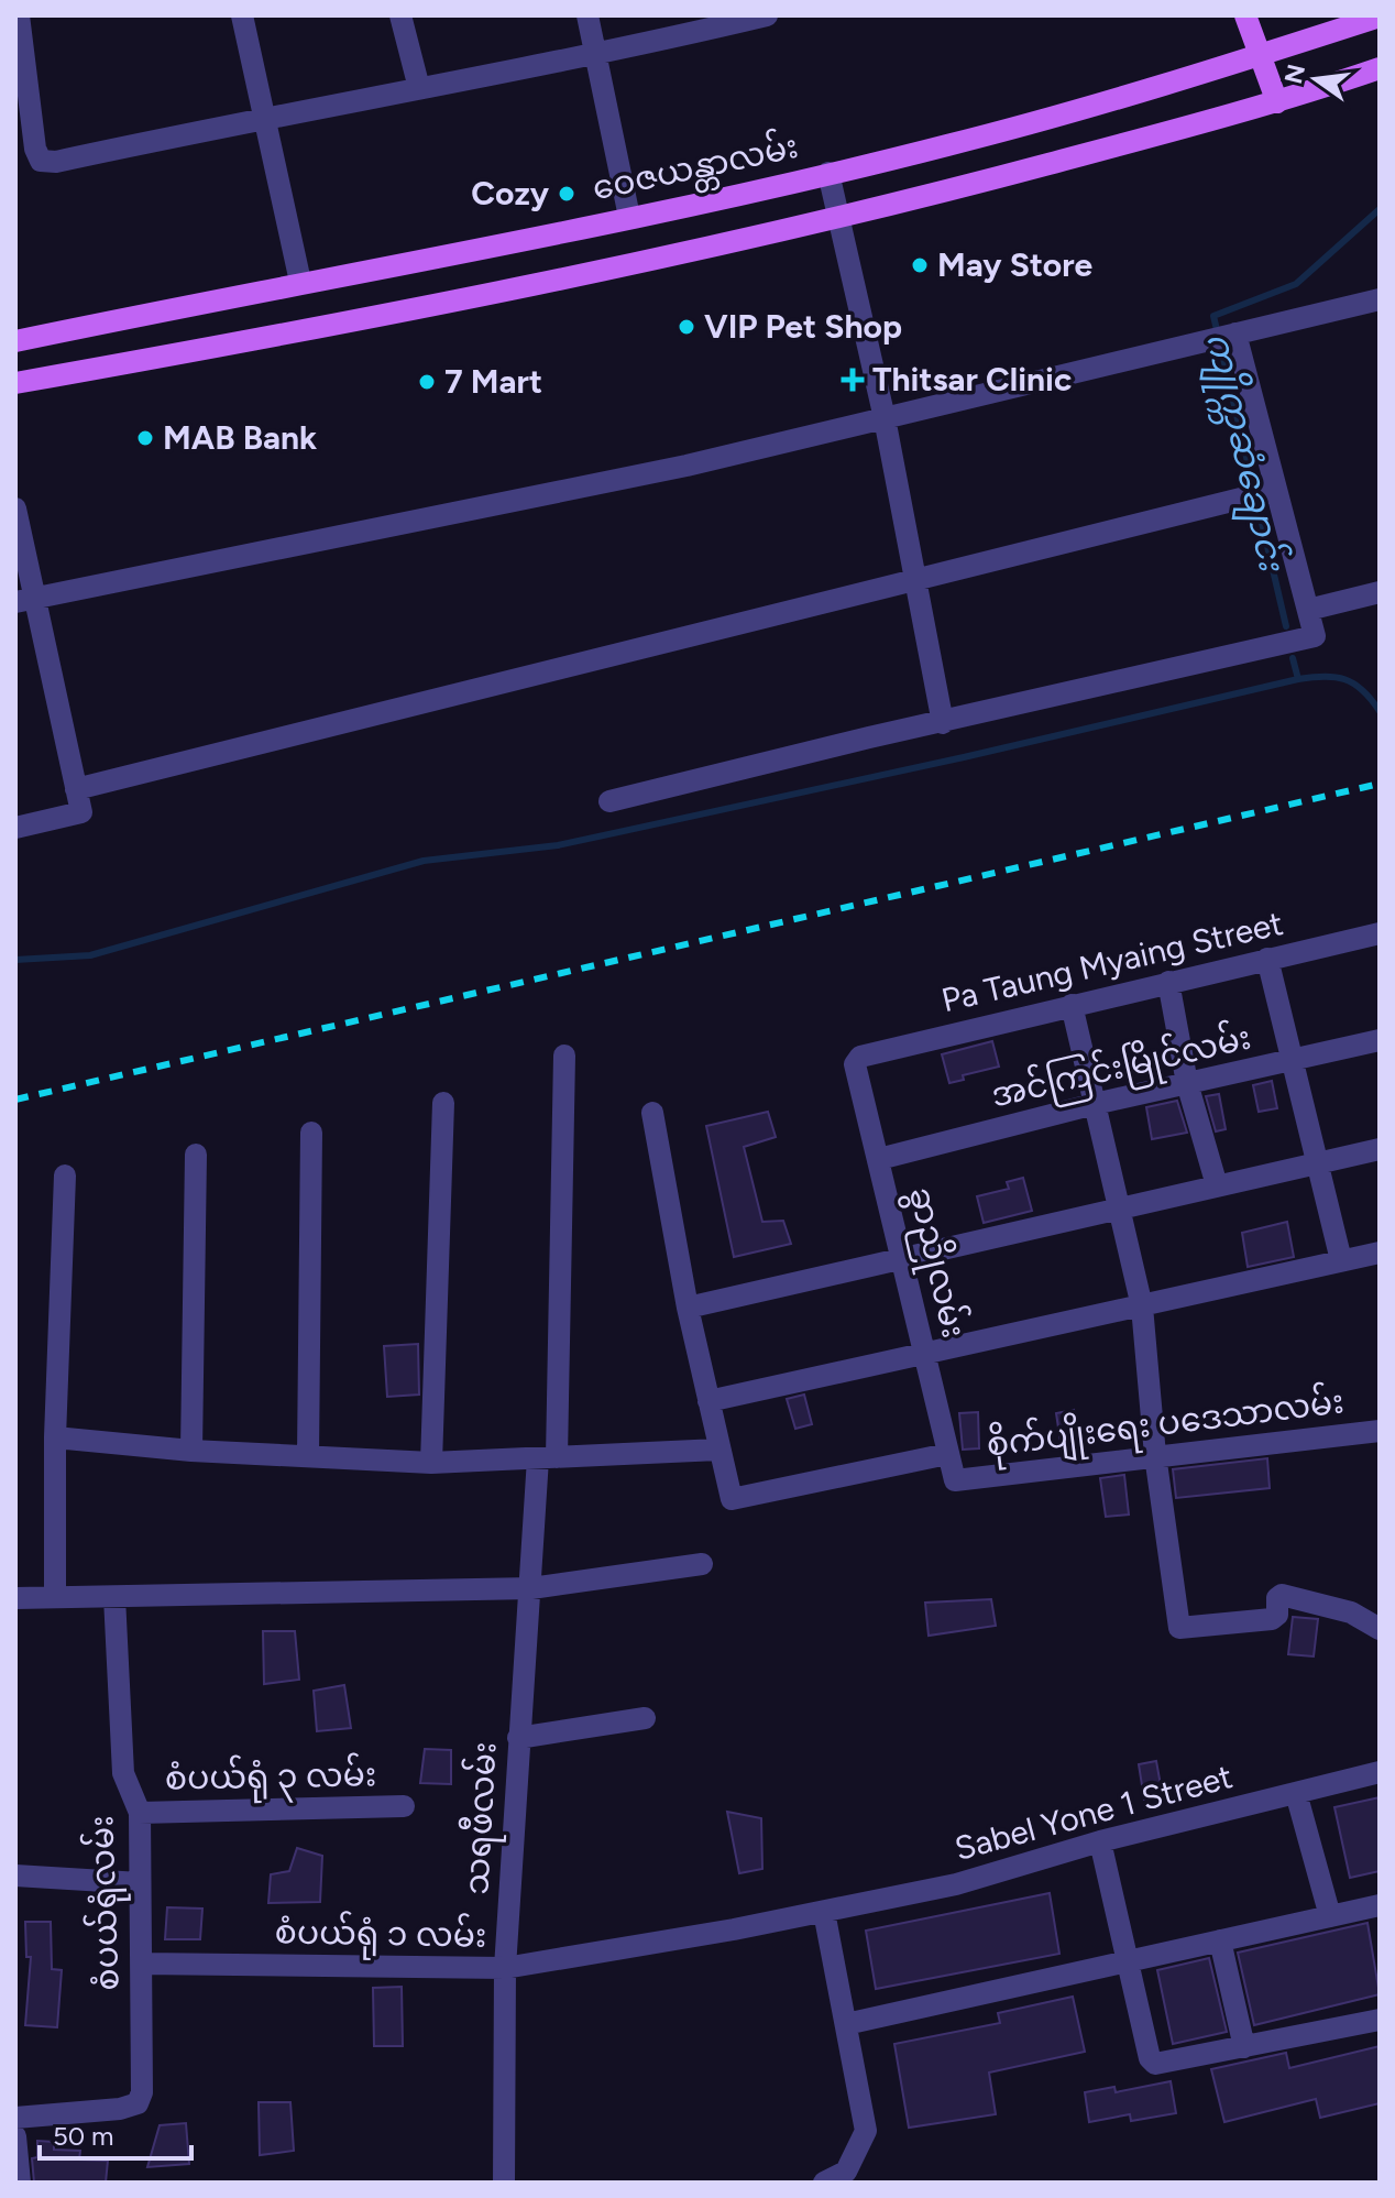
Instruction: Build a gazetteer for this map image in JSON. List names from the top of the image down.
{
  "streets": {
    "main road": ["ဝေဇယန္တာလမ်း"],
    "street": [
      "Pa Taung Myaing Street",
      "အင်ကြင်းမြိုင်လမ်း",
      "ခွာညိုလမ်း",
      "စိုက်ပျိုးရေး ပဒေသာလမ်း",
      "စံပယ်ရုံ ၃ လမ်း",
      "Sabel Yone 1 Street",
      "သရဖီလမ်း",
      "စံပယ်ရုံလမ်း",
      "စံပယ်ရုံ ၁ လမ်း"
    ]
  },
  "crossings": [
    ["Pa Taung Myaing Street", "ခွာညိုလမ်း"],
    ["အင်ကြင်းမြိုင်လမ်း", "ခွာညိုလမ်း"],
    ["ခွာညိုလမ်း", "စိုက်ပျိုးရေး ပဒေသာလမ်း"],
    ["စံပယ်ရုံ ၃ လမ်း", "စံပယ်ရုံလမ်း"],
    ["Sabel Yone 1 Street", "စံပယ်ရုံ ၁ လမ်း"],
    ["သရဖီလမ်း", "စံပယ်ရုံ ၁ လမ်း"],
    ["စံပယ်ရုံလမ်း", "စံပယ်ရုံ ၁ လမ်း"]
  ],
  "water": ["ကျိုက္ကဆံချောင်း"],
  "places": {
    "other": [
      "Cozy",
      "May Store",
      "VIP Pet Shop",
      "7 Mart",
      "MAB Bank"
    ],
    "health": ["Thitsar Clinic"]
  },
  "scale_bar": "50 m",
  "north": "left"
}
